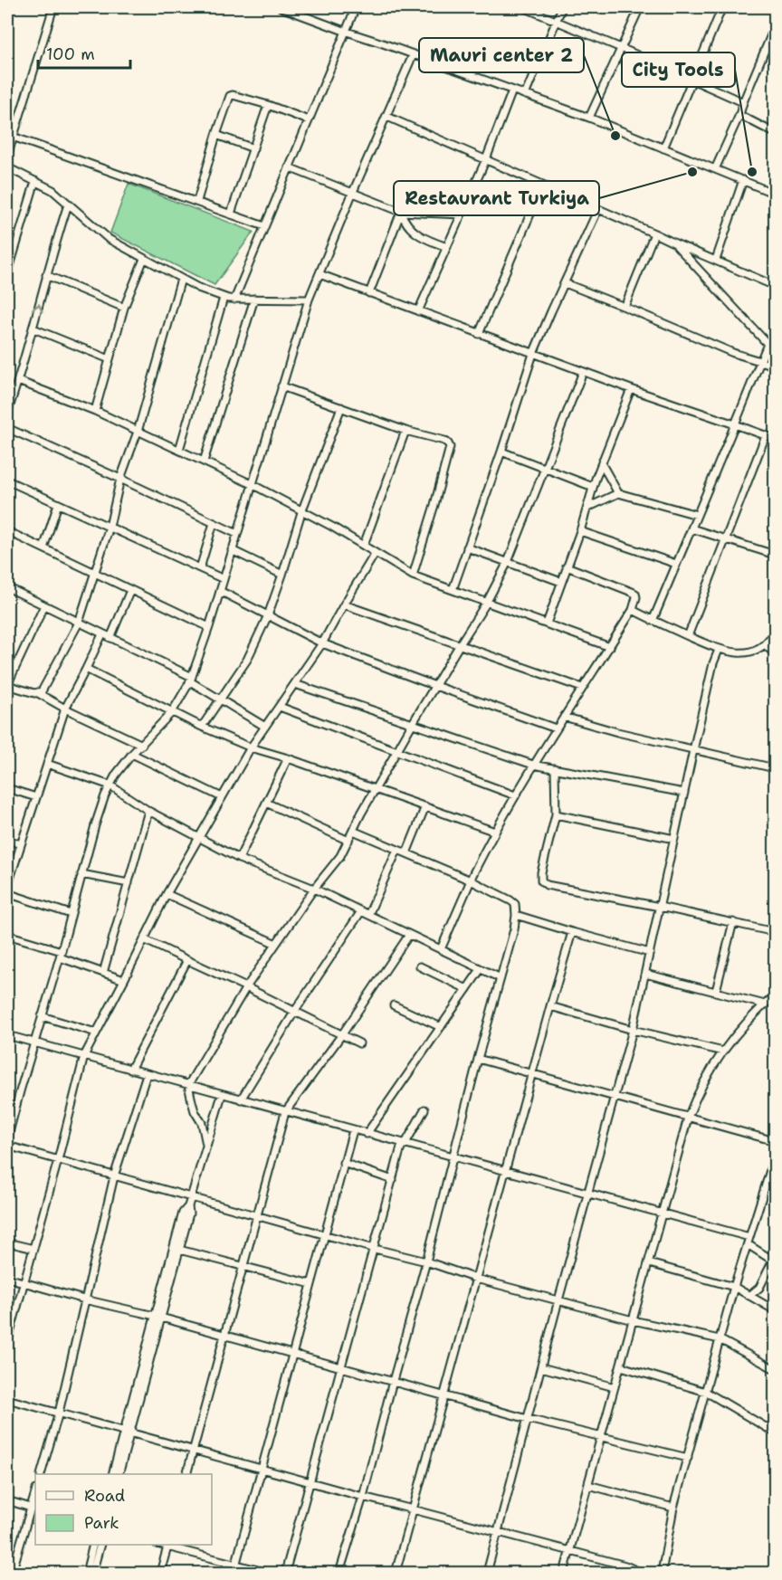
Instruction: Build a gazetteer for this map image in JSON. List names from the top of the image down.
{
  "places": ["Mauri center 2", "Restaurant Turkiya", "City Tools"],
  "legend": ["Road", "Park"],
  "scale_bar": "100 m"
}
